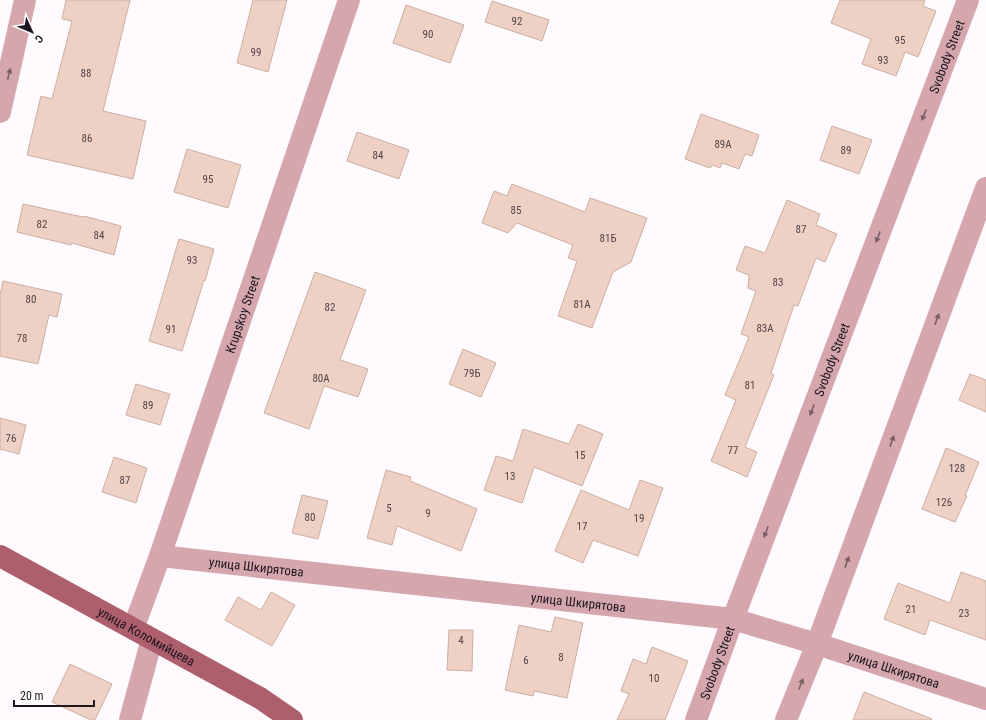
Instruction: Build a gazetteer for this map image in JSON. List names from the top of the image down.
{
  "streets": {
    "main road": ["улица Коломийцева"],
    "street": ["Svobody Street", "Krupskoy Street", "улица Шкирятова"]
  },
  "crossings": [
    ["Svobody Street", "улица Шкирятова"],
    ["Krupskoy Street", "улица Шкирятова"],
    ["Krupskoy Street", "улица Коломийцева"]
  ],
  "house_numbers": [
    "92",
    "90",
    "95",
    "99",
    "93",
    "88",
    "86",
    "89А",
    "89",
    "84",
    "95",
    "85",
    "82",
    "87",
    "84",
    "81Б",
    "93",
    "83",
    "80",
    "81А",
    "82",
    "83А",
    "91",
    "78",
    "79Б",
    "80А",
    "81",
    "89",
    "76",
    "77",
    "15",
    "128",
    "13",
    "87",
    "126",
    "5",
    "9",
    "80",
    "19",
    "17",
    "21",
    "23",
    "4",
    "8",
    "6",
    "10"
  ],
  "scale_bar": "20 m",
  "north": "bottom right"
}
